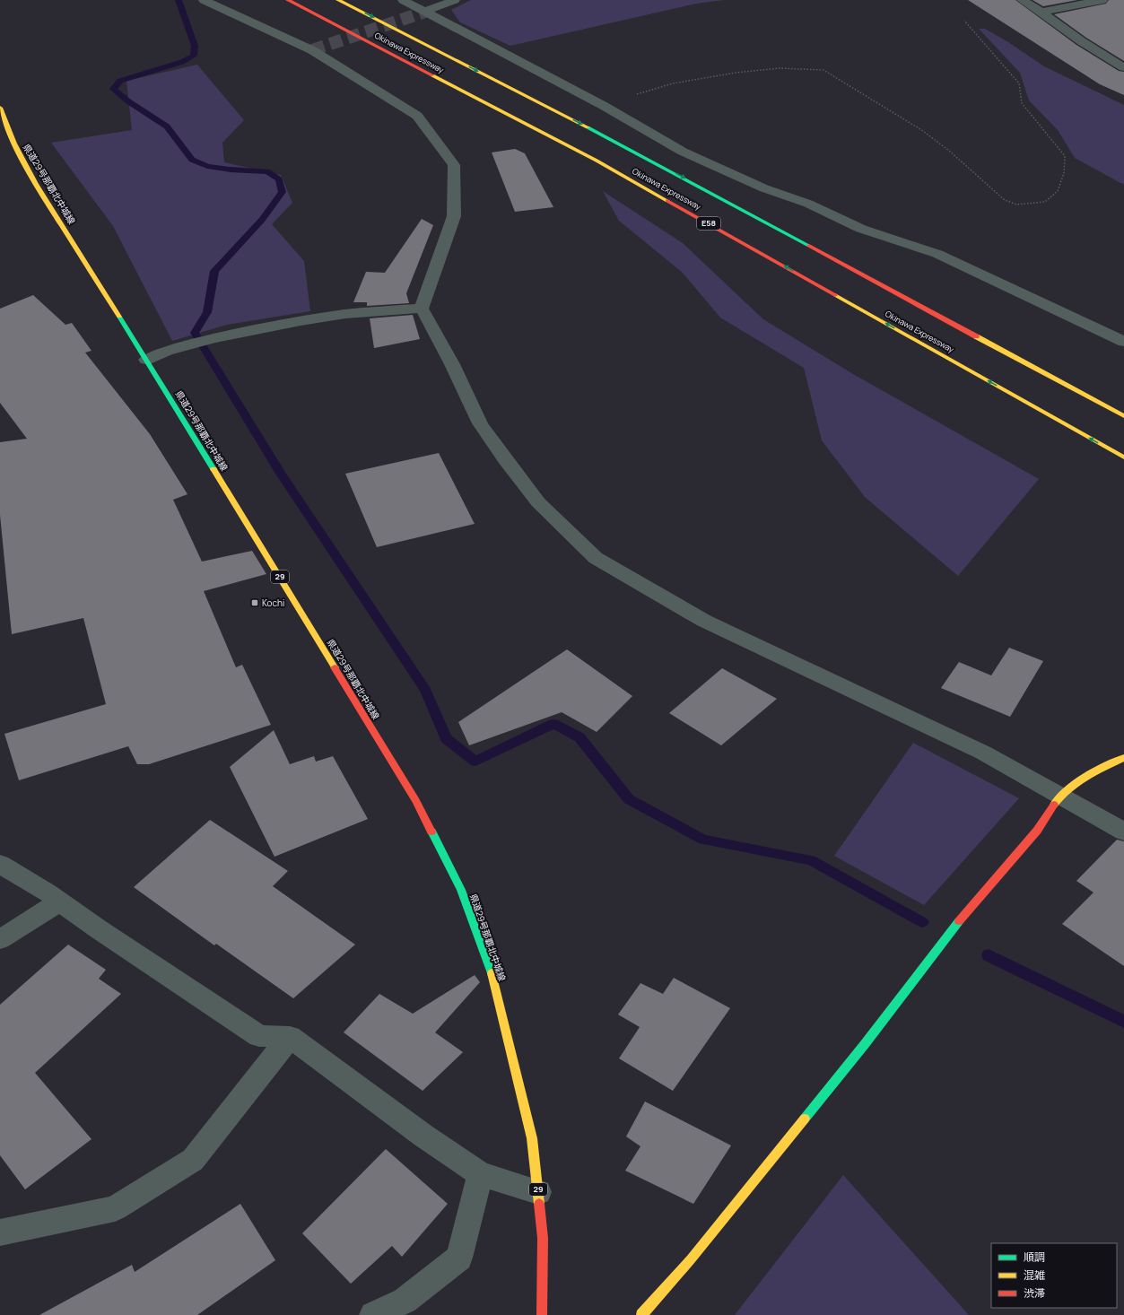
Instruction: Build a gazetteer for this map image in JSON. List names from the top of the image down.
{
  "streets": {
    "main road": [
      "Okinawa Expressway",
      "県道29号那覇北中城線",
      "E58",
      "29"
    ]
  },
  "places": {
    "transit": ["Kochi"]
  },
  "legend": ["順調", "混雑", "渋滞"]
}
